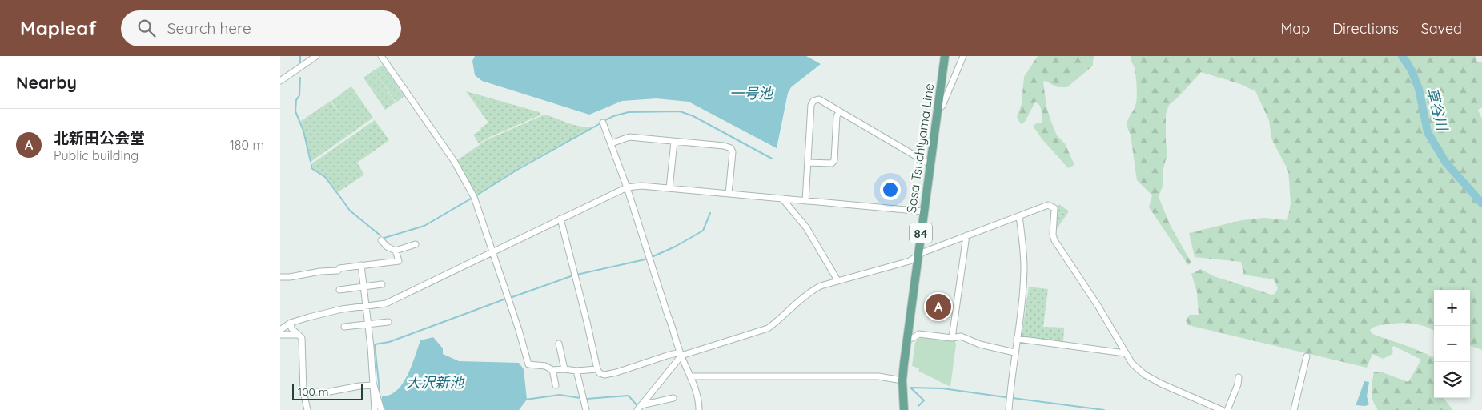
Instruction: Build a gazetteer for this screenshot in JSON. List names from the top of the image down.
{
  "streets": {
    "main road": ["Sosa Tsuchiyama Line", "84"]
  },
  "water": ["一号池", "草谷川", "大沢新池"],
  "scale_bar": "100 m",
  "page": {
    "header": "Mapleaf",
    "search": "Search here",
    "nav": ["Map", "Directions", "Saved"],
    "heading": "Nearby",
    "list": [
      {
        "mark": "A",
        "name": "北新田公会堂",
        "note": "Public building",
        "value": "180 m"
      }
    ],
    "map_buttons": ["+", "−"],
    "pins": "A",
    "scale": "100 m"
  }
}
